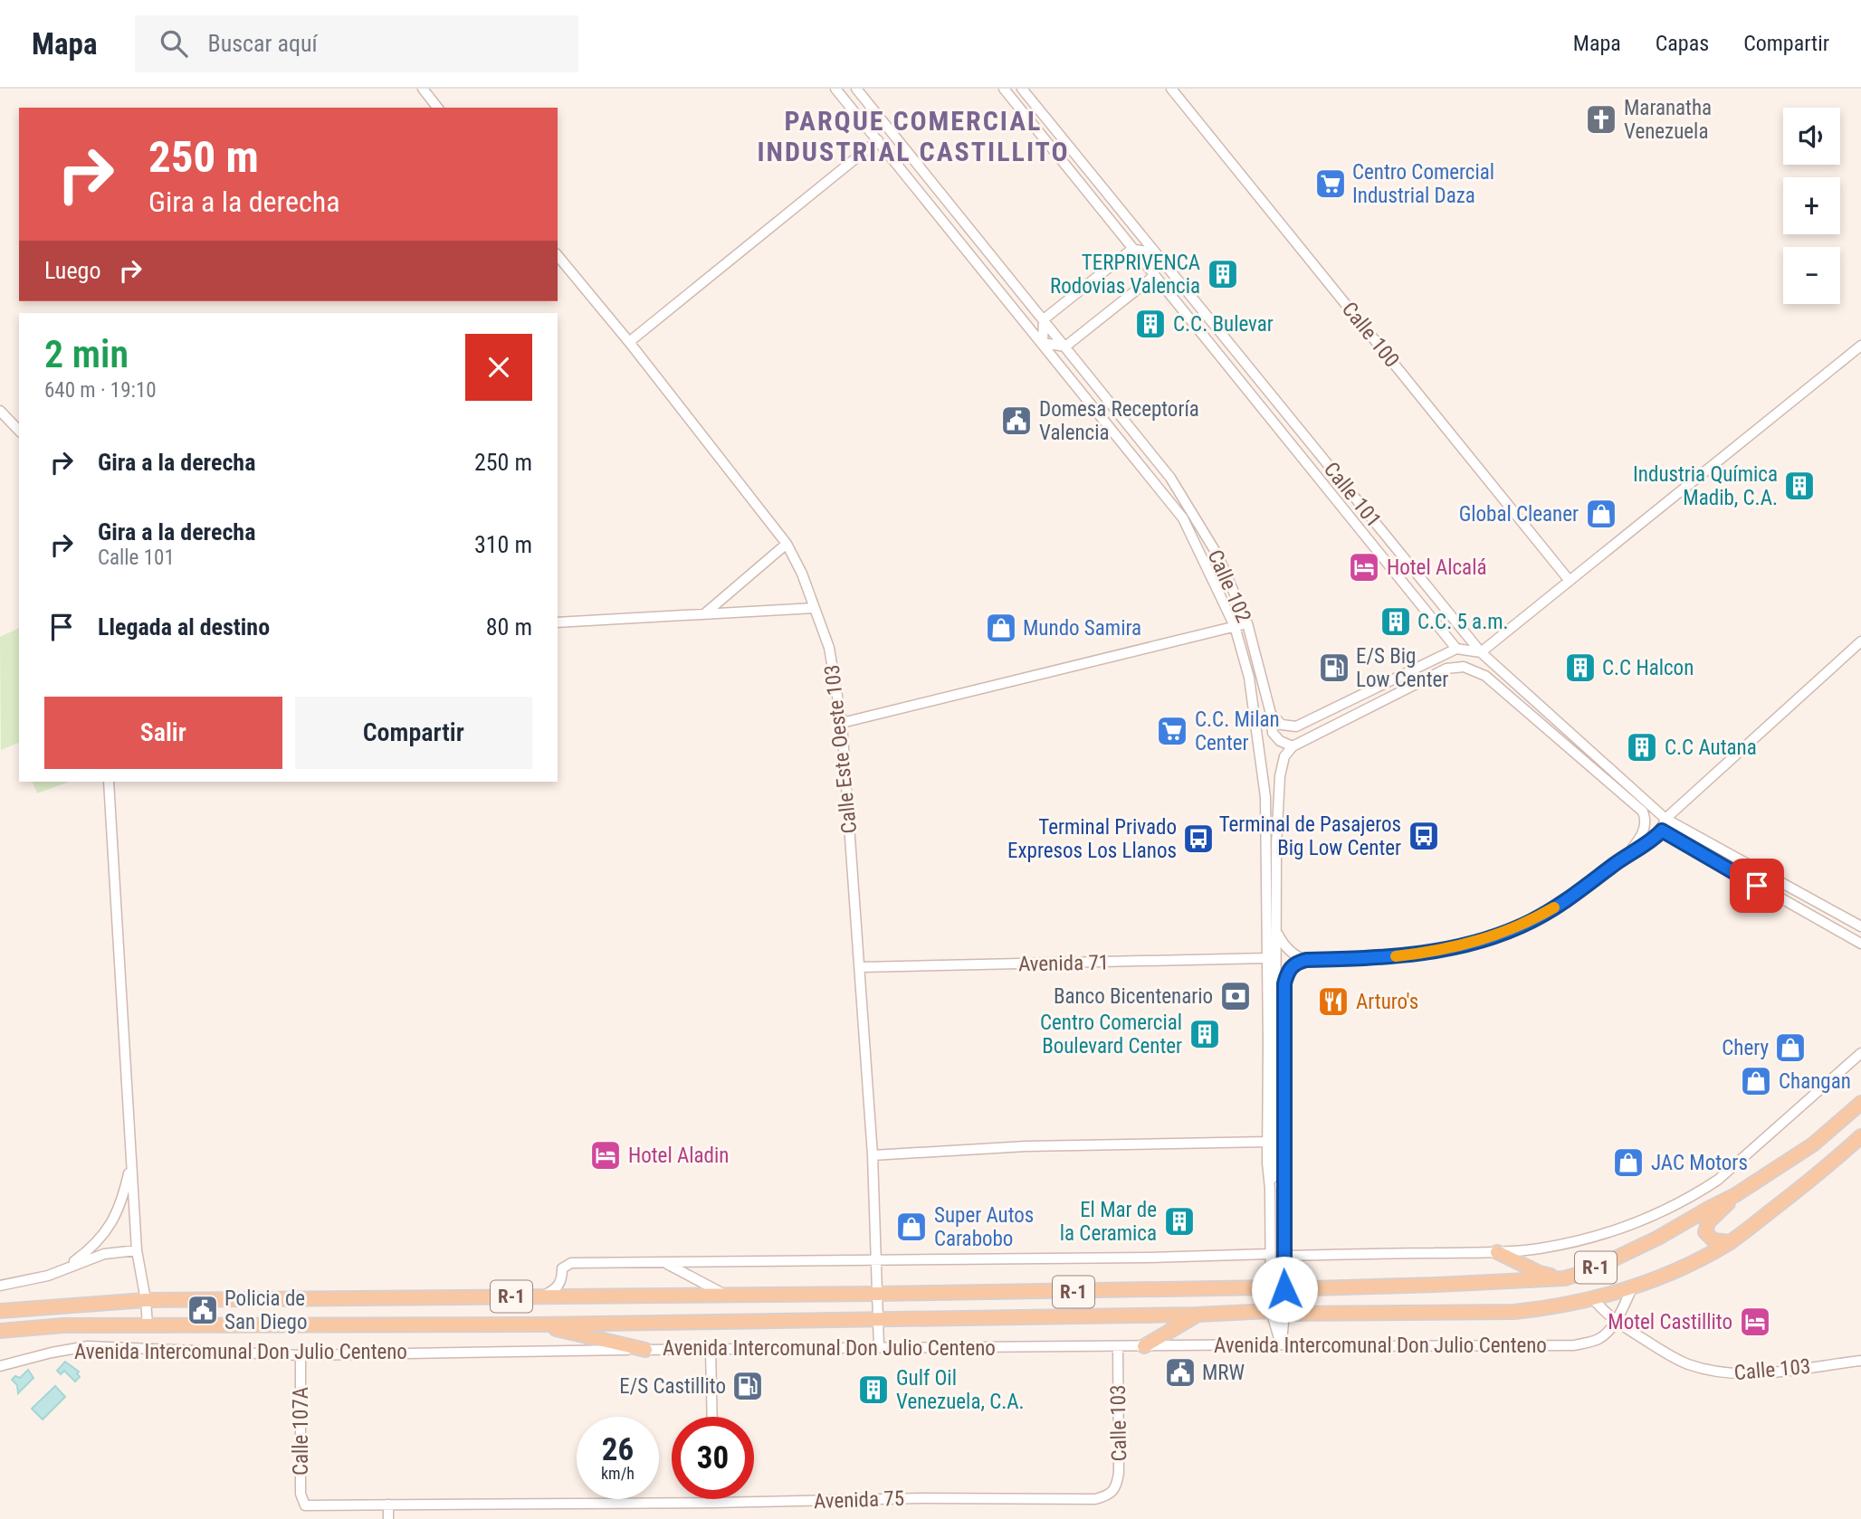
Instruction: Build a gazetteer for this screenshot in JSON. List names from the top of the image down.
{
  "streets": {
    "main road": ["R-1", "Avenida Intercomunal Don Julio Centeno"],
    "street": [
      "Calle 100",
      "Calle 101",
      "Calle 102",
      "Calle Este Oeste 103",
      "Avenida 71",
      "Calle 103",
      "Calle 107A",
      "Avenida 75"
    ]
  },
  "crossings": [
    ["Calle 102", "Avenida 71"],
    ["Calle 102", "R-1"],
    ["Calle 102", "Avenida Intercomunal Don Julio Centeno"],
    ["Calle Este Oeste 103", "Avenida 71"],
    ["Calle Este Oeste 103", "R-1"],
    ["Calle Este Oeste 103", "Avenida Intercomunal Don Julio Centeno"],
    ["Avenida Intercomunal Don Julio Centeno", "Calle 103"],
    ["Avenida Intercomunal Don Julio Centeno", "Calle 107A"],
    ["Calle 103", "Avenida 75"],
    ["Calle 107A", "Avenida 75"]
  ],
  "districts": ["PARQUE COMERCIAL INDUSTRIAL CASTILLITO"],
  "places": {
    "church": ["Maranatha Venezuela"],
    "supermarket": ["Centro Comercial Industrial Daza", "C.C. Milan Center"],
    "building": [
      "TERPRIVENCA Rodovias Valencia",
      "C.C. Bulevar",
      "Industria Química Madib, C.A.",
      "C.C. 5 a.m.",
      "C.C Halcon",
      "C.C Autana",
      "Centro Comercial Boulevard Center",
      "El Mar de la Ceramica",
      "Gulf Oil Venezuela, C.A."
    ],
    "public building": ["Domesa Receptoría Valencia", "Policia de San Diego", "MRW"],
    "shop": [
      "Global Cleaner",
      "Mundo Samira",
      "Chery",
      "Changan",
      "JAC Motors",
      "Super Autos Carabobo"
    ],
    "hotel": ["Hotel Alcalá", "Hotel Aladin", "Motel Castillito"],
    "fuel station": ["E/S Big Low Center", "E/S Castillito"],
    "bus stop": ["Terminal de Pasajeros Big Low Center", "Terminal Privado Expresos Los Llanos"],
    "bank": ["Banco Bicentenario"],
    "restaurant": ["Arturo's"]
  },
  "page": {
    "header": "Mapa",
    "search": "Buscar aquí",
    "nav": ["Mapa", "Capas", "Compartir"],
    "map_buttons": ["+", "−"],
    "turn": ["250 m", "Gira a la derecha"],
    "then": "Luego",
    "heading": ["2 min", "640 m · 19:10"],
    "list": [
      {
        "name": "Gira a la derecha",
        "value": "250 m"
      },
      {
        "name": "Gira a la derecha",
        "note": "Calle 101",
        "value": "310 m"
      },
      {
        "name": "Llegada al destino",
        "value": "80 m"
      }
    ],
    "buttons": ["Salir", "Compartir"],
    "speed": "26 km/h",
    "limit": "30"
  }
}
